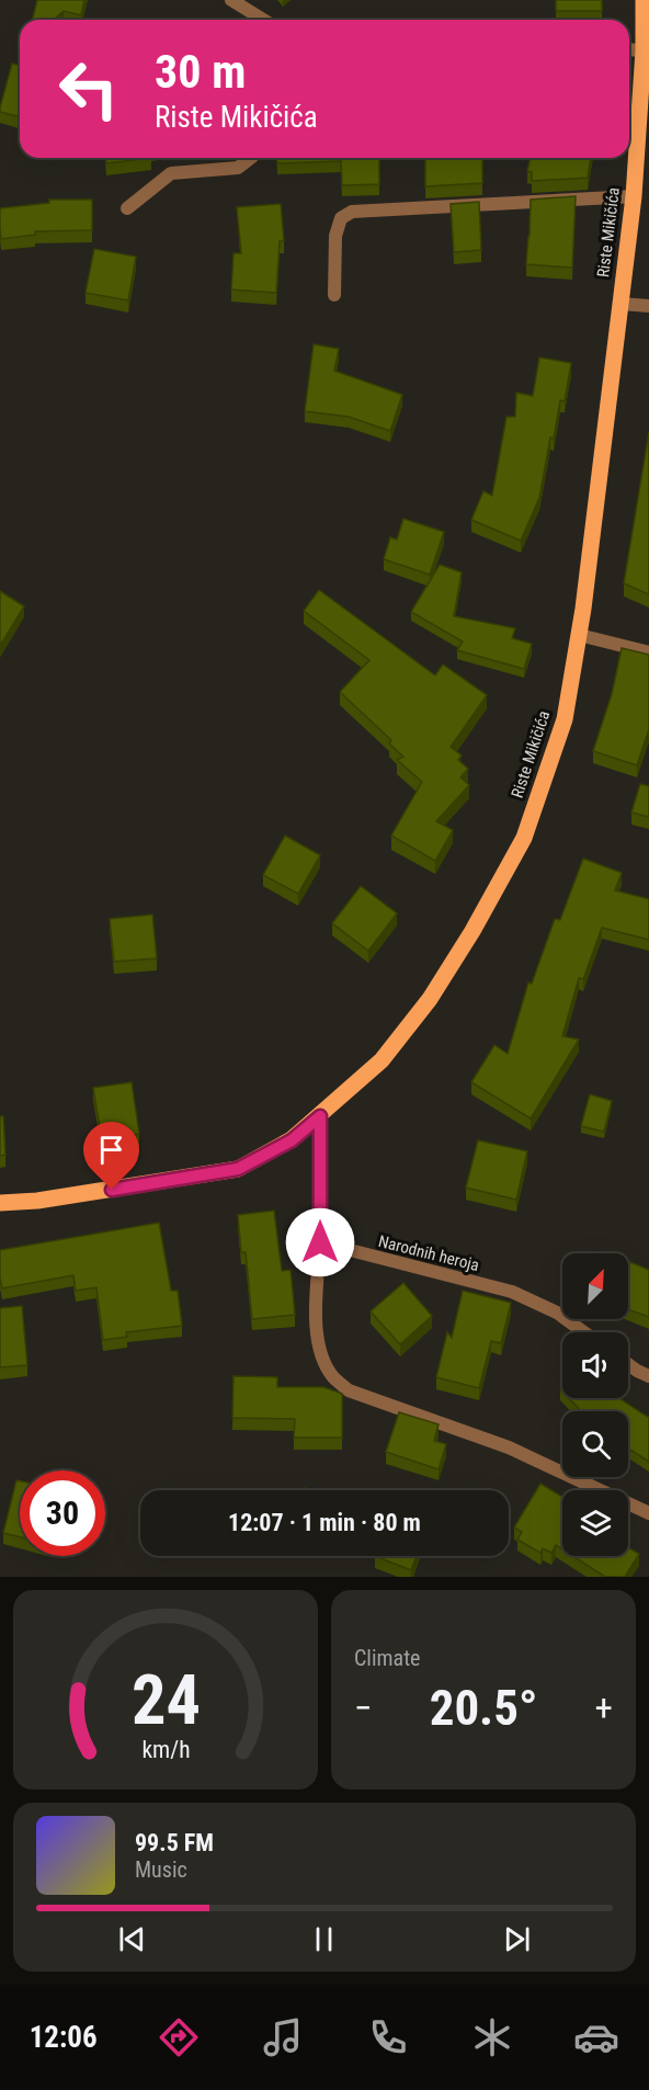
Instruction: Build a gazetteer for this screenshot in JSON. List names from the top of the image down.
{
  "streets": {
    "main road": ["Riste Mikičića"],
    "street": ["Narodnih heroja"]
  },
  "north": "top right",
  "page": {
    "turn": ["30 m", "Riste Mikičića"],
    "limit": "30",
    "trip": "12:07 · 1 min · 80 m",
    "tile": "Climate",
    "heat": ["−", "20.5°", "+"],
    "song": ["99.5 FM", "Music"],
    "tabs": "12:06",
    "gauge": ["24", "km/h"]
  }
}
